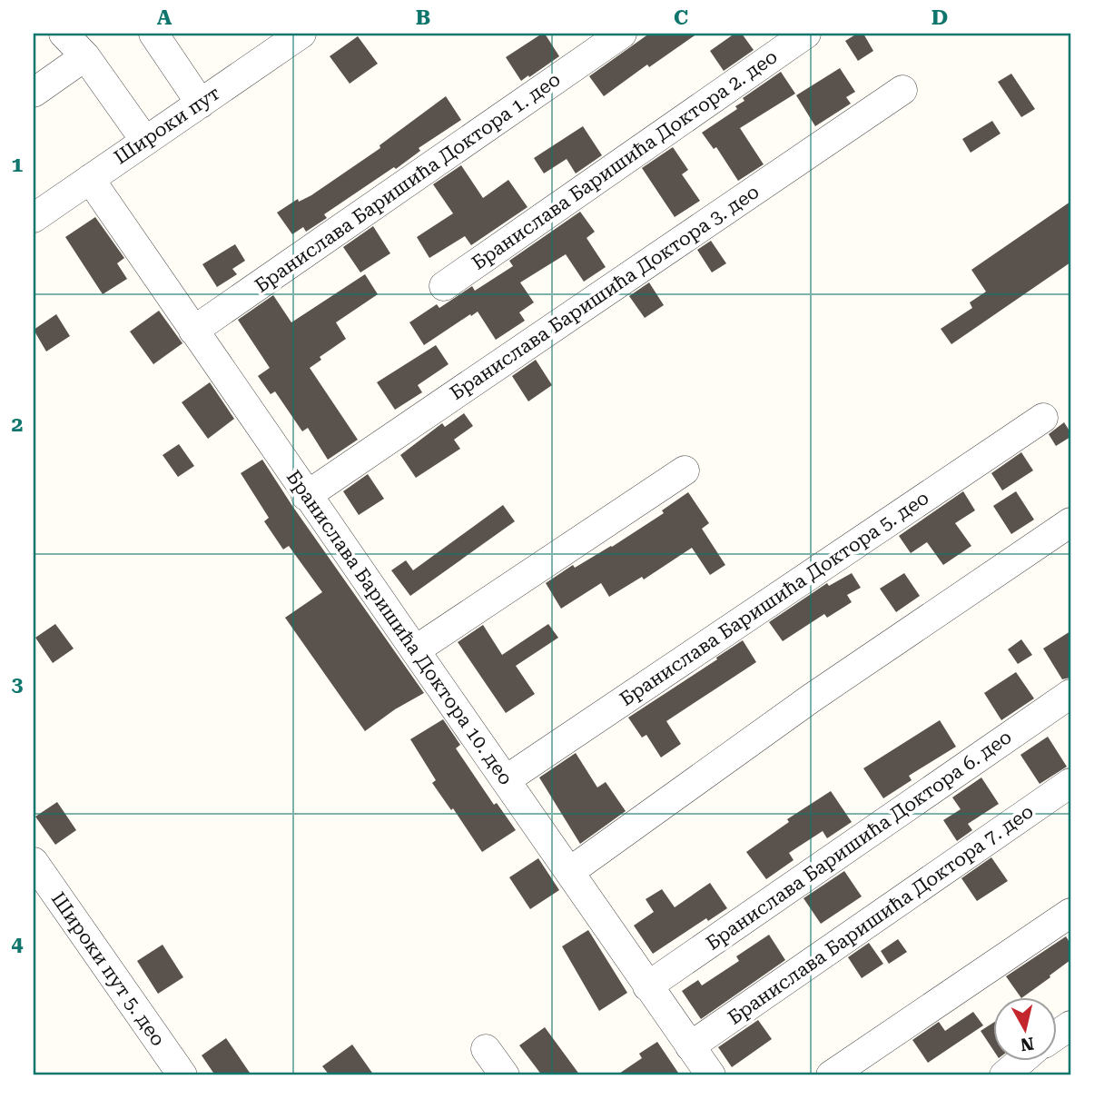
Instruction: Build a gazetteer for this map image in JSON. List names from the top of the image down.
{
  "streets": {
    "street": [
      "Широки пут",
      "Бранислава Баришића Доктора 2. део",
      "Бранислава Баришића Доктора 1. део",
      "Бранислава Баришића Доктора 3. део",
      "Бранислава Баришића Доктора 5. део",
      "Бранислава Баришића Доктора 10. део",
      "Бранислава Баришића Доктора 6. део",
      "Бранислава Баришића Доктора 7. део",
      "Широки пут 5. део"
    ]
  },
  "crossings": [
    ["Широки пут", "Бранислава Баришића Доктора 10. део"],
    ["Бранислава Баришића Доктора 1. део", "Бранислава Баришића Доктора 10. део"],
    ["Бранислава Баришића Доктора 3. део", "Бранислава Баришића Доктора 10. део"],
    ["Бранислава Баришића Доктора 5. део", "Бранислава Баришића Доктора 10. део"],
    ["Бранислава Баришића Доктора 10. део", "Бранислава Баришића Доктора 6. део"],
    ["Бранислава Баришића Доктора 10. део", "Бранислава Баришића Доктора 7. део"]
  ],
  "north": "bottom",
  "grid": {
    "columns": [
      "A",
      "B",
      "C",
      "D"
    ],
    "rows": [
      "1",
      "2",
      "3",
      "4"
    ]
  }
}
